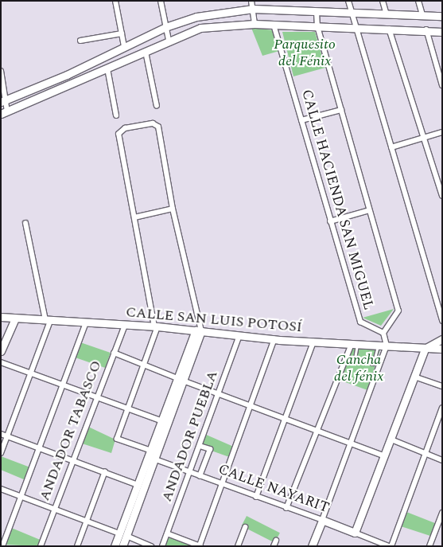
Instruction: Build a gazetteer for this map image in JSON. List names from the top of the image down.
{
  "streets": {
    "main road": ["CALLE SAN LUIS POTOSÍ", "CALLE NAYARIT"],
    "street": ["CALLE HACIENDA SAN MIGUEL", "ANDADOR TABASCO", "ANDADOR PUEBLA"]
  },
  "crossings": [
    ["CALLE SAN LUIS POTOSÍ", "ANDADOR TABASCO"],
    ["CALLE SAN LUIS POTOSÍ", "ANDADOR PUEBLA"],
    ["ANDADOR PUEBLA", "CALLE NAYARIT"]
  ],
  "parks": ["Parquesito del Fénix", "Cancha del fénix"]
}
